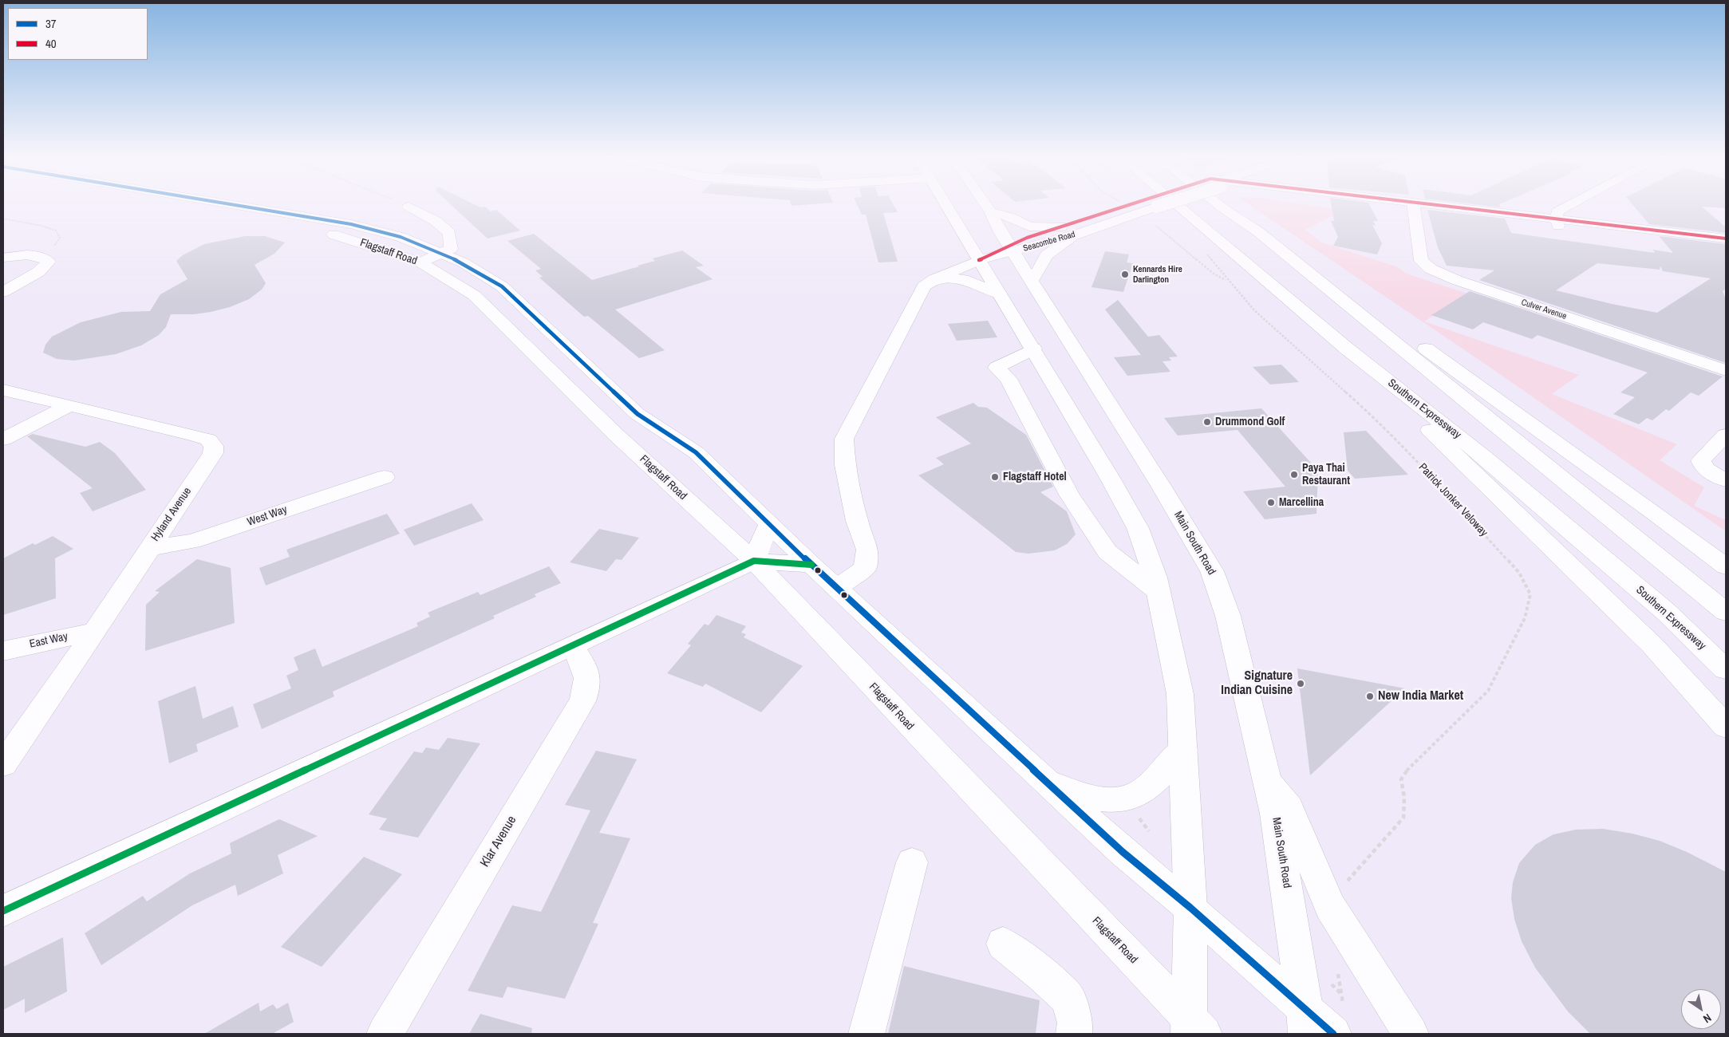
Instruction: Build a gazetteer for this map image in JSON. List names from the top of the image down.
{
  "streets": {
    "main road": [
      "Seacombe Road",
      "Flagstaff Road",
      "Culver Avenue",
      "Southern Expressway",
      "Hyland Avenue",
      "West Way",
      "Main South Road",
      "East Way",
      "Klar Avenue"
    ],
    "path": ["Patrick Jonker Veloway"]
  },
  "crossings": [
    ["Seacombe Road", "Flagstaff Road"],
    ["Seacombe Road", "Main South Road"],
    ["Flagstaff Road", "Main South Road"],
    ["Hyland Avenue", "West Way"],
    ["Hyland Avenue", "East Way"]
  ],
  "places": [
    "Kennards Hire Darlington",
    "Drummond Golf",
    "Paya Thai Restaurant",
    "Flagstaff Hotel",
    "Marcellina",
    "Signature Indian Cuisine",
    "New India Market"
  ],
  "lines": ["transit line 37", "transit line 40"],
  "legend": ["37", "40"],
  "north": "bottom right"
}
